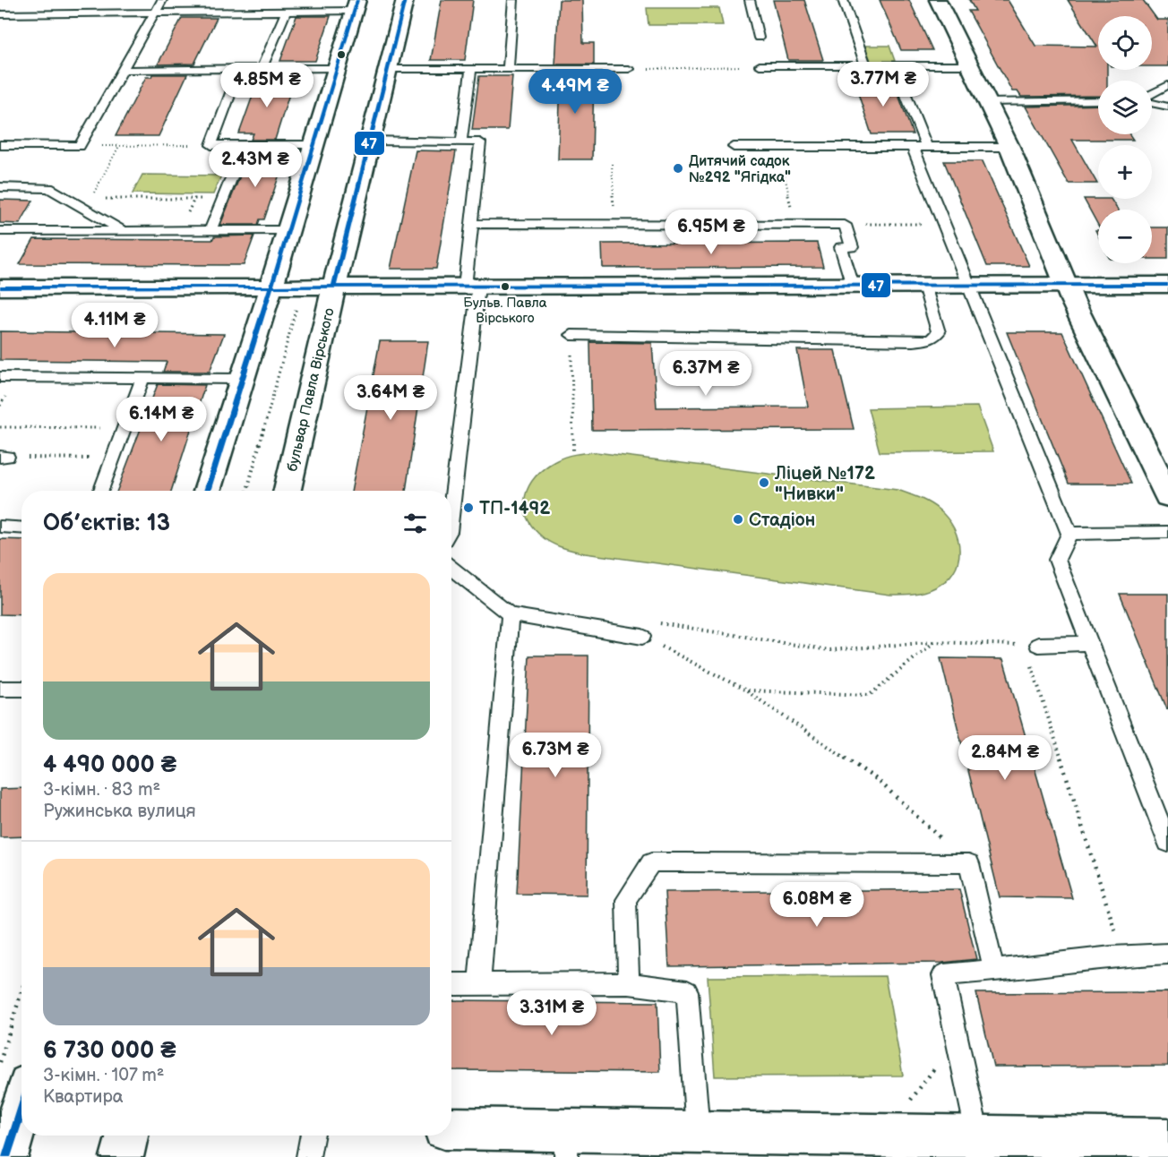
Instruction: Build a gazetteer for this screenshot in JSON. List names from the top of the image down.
{
  "streets": {
    "street": ["бульвар Павла Вірського"]
  },
  "places": [
    "Дитячий садок №292 \"Ягідка\"",
    "Бульв. Павла Вірського",
    "Ліцей №172 \"Нивки\"",
    "ТП-1492",
    "Стадіон"
  ],
  "lines": ["transit line 47"],
  "page": {
    "map_buttons": ["+", "−"],
    "price": [
      "3.77M ₴",
      "4.85M ₴",
      "4.49M ₴",
      "2.43M ₴",
      "6.95M ₴",
      "4.11M ₴",
      "6.37M ₴",
      "3.64M ₴",
      "6.14M ₴",
      "6.73M ₴",
      "2.84M ₴",
      "6.08M ₴",
      "3.31M ₴"
    ],
    "heading": "Об’єктів: 13",
    "list": [
      {
        "name": "4 490 000 ₴",
        "note": "3-кімн. · 83 m² · Ружинська вулиця"
      },
      {
        "name": "6 730 000 ₴",
        "note": "3-кімн. · 107 m² · Квартира"
      }
    ]
  }
}
